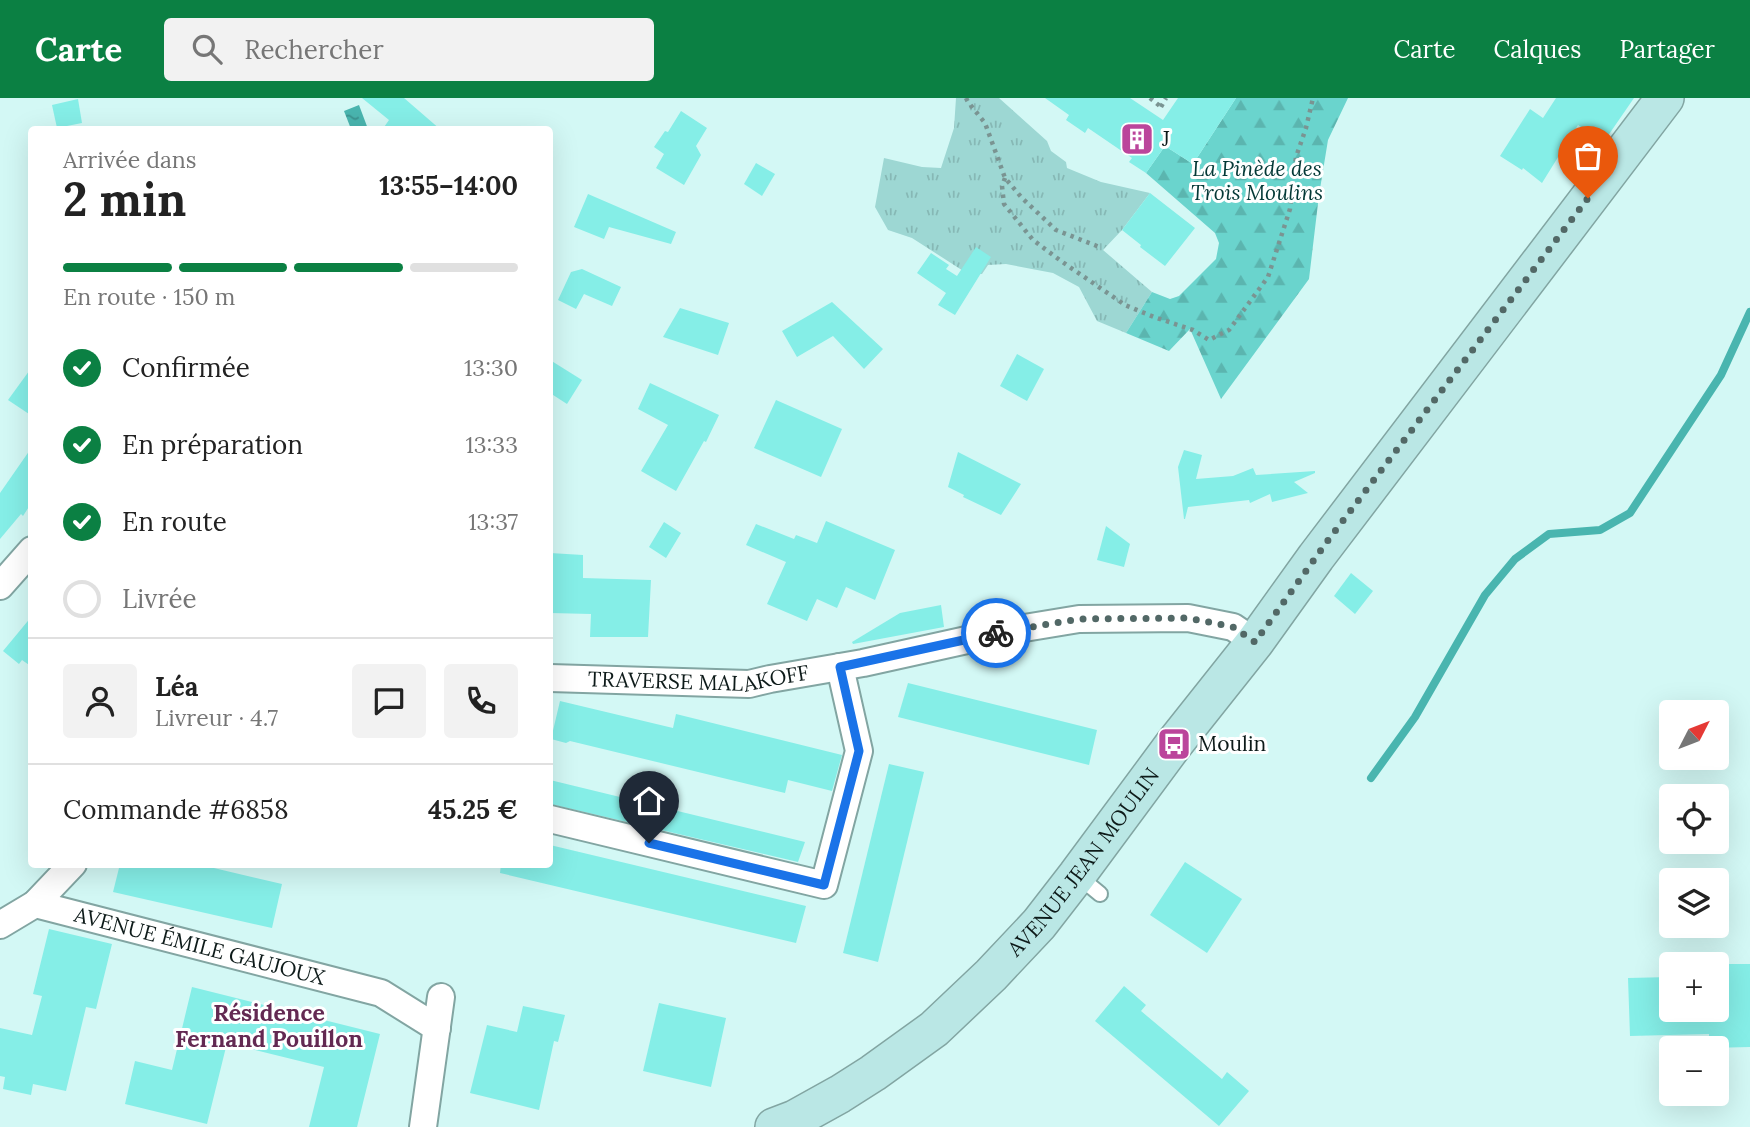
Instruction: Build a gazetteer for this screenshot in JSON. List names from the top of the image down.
{
  "streets": {
    "main road": ["AVENUE JEAN MOULIN"],
    "street": ["TRAVERSE MALAKOFF", "AVENUE ÉMILE GAUJOUX"]
  },
  "crossings": [
    ["TRAVERSE MALAKOFF", "AVENUE JEAN MOULIN"]
  ],
  "districts": ["Résidence Fernand Pouillon"],
  "parks": ["La Pinède des Trois Moulins"],
  "places": {
    "building": ["J"],
    "bus stop": ["Moulin"]
  },
  "north": "top right",
  "page": {
    "header": "Carte",
    "search": "Rechercher",
    "nav": ["Carte", "Calques", "Partager"],
    "heading": ["2 min", "Arrivée dans", "13:55–14:00"],
    "panel": [
      "Léa",
      "Livreur · 4.7",
      "Commande #6858",
      "45.25 €"
    ],
    "bar": "En route · 150 m",
    "list": [
      ["Confirmée", "13:30"],
      ["En préparation", "13:33"],
      ["En route", "13:37"],
      "Livrée"
    ],
    "map_buttons": ["+", "−"]
  }
}
